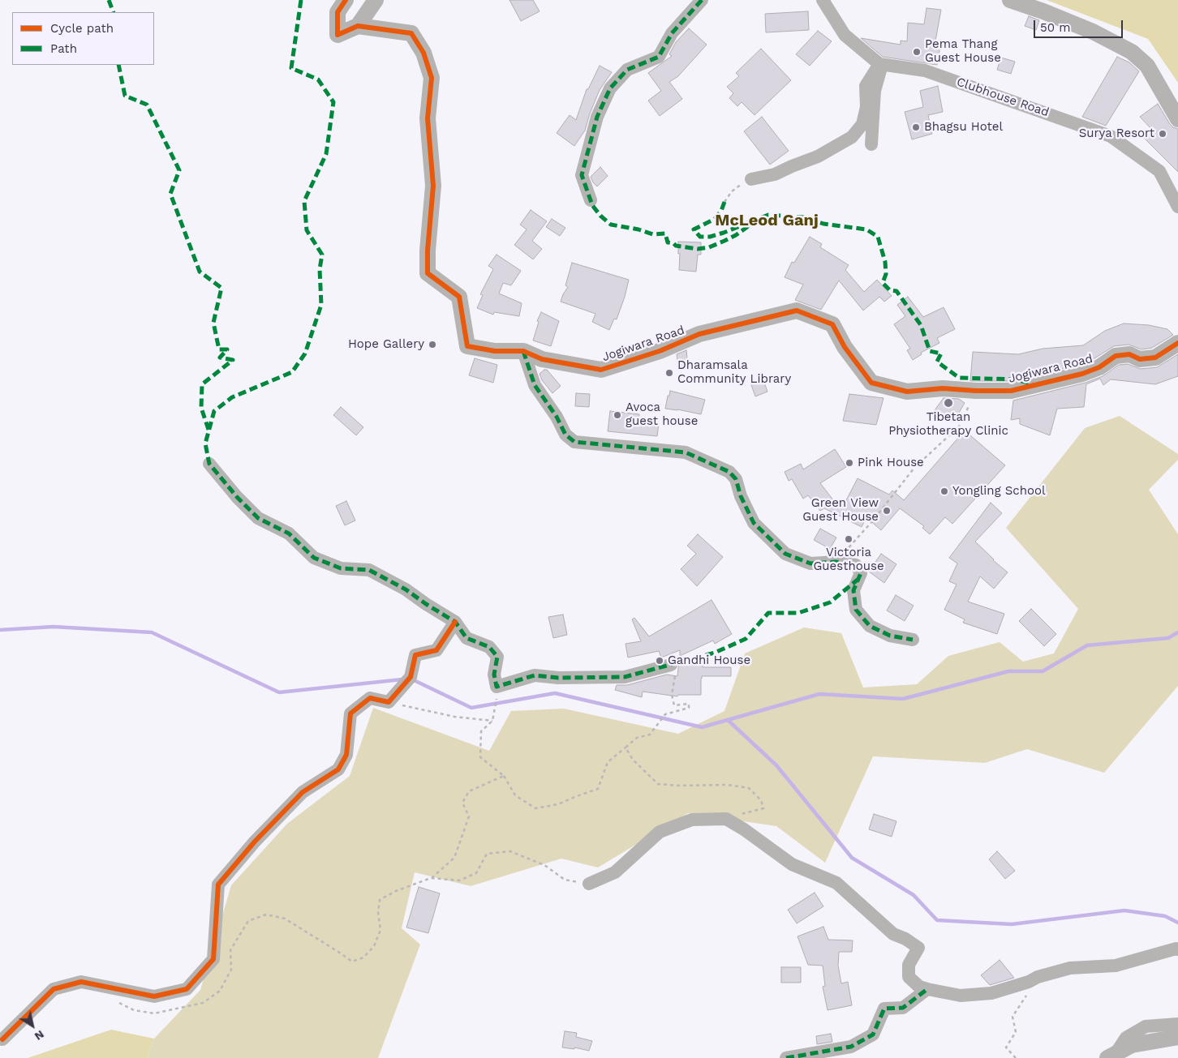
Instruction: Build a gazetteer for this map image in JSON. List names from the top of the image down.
{
  "streets": {
    "street": ["Clubhouse Road", "Jogiwara Road"]
  },
  "districts": ["McLeod Ganj"],
  "places": [
    "Pema Thang Guest House",
    "Bhagsu Hotel",
    "Surya Resort",
    "Hope Gallery",
    "Dharamsala Community Library",
    "Tibetan Physiotherapy Clinic",
    "Avoca guest house",
    "Pink House",
    "Yongling School",
    "Green View Guest House",
    "Victoria Guesthouse",
    "Gandhi House"
  ],
  "legend": ["Cycle path", "Path"],
  "scale_bar": "50 m",
  "north": "bottom right"
}
